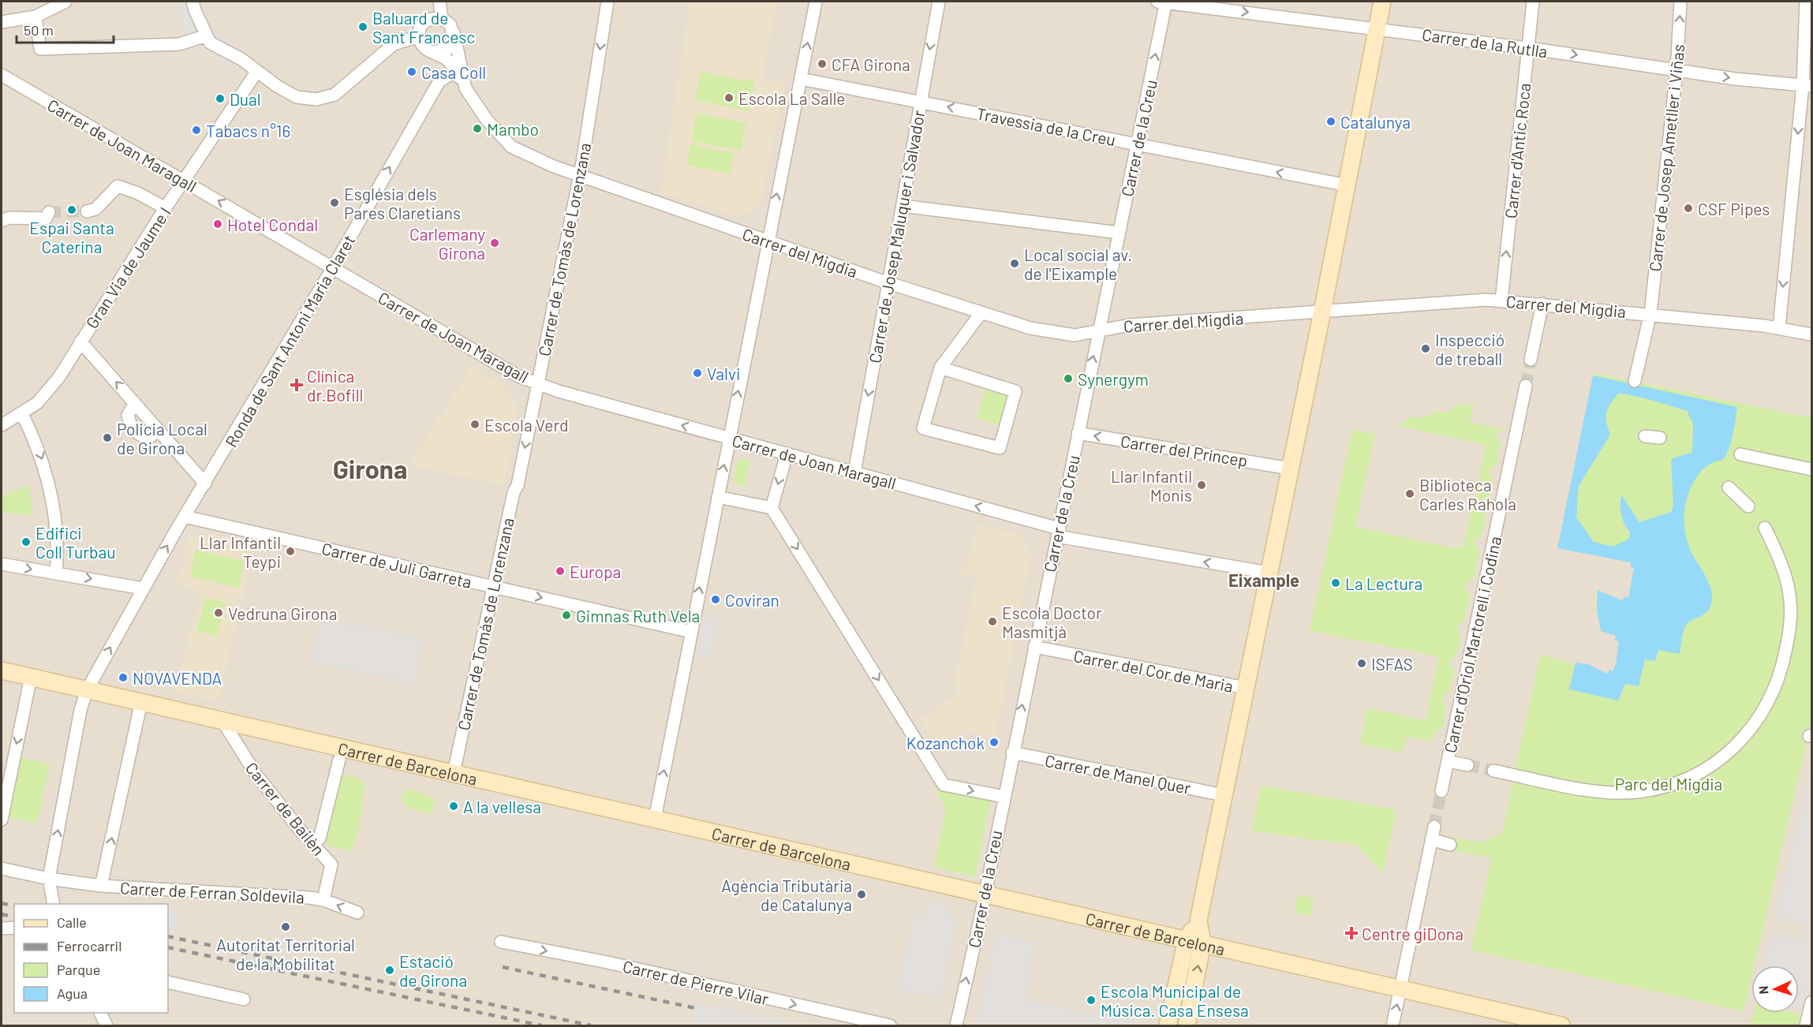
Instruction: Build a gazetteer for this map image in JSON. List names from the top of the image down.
{
  "streets": {
    "main road": ["Carrer de Barcelona"],
    "street": [
      "Carrer de la Rutlla",
      "Travessia de la Creu",
      "Carrer de la Creu",
      "Carrer de Joan Maragall",
      "Carrer d'Antic Roca",
      "Carrer de Josep Ametller i Viñas",
      "Carrer de Josep Maluquer i Salvador",
      "Carrer de Tomàs de Lorenzana",
      "Carrer del Migdia",
      "Gran Via de Jaume I",
      "Ronda de Sant Antoni Maria Claret",
      "Carrer del Príncep",
      "Carrer de Juli Garreta",
      "Carrer d'Oriol Martorell i Codina",
      "Carrer del Cor de Maria",
      "Carrer de Manel Quer",
      "Carrer de Bailèn",
      "Carrer de Ferran Soldevila",
      "Carrer de Pierre Vilar"
    ]
  },
  "crossings": [
    ["Carrer de la Rutlla", "Carrer de la Creu"],
    ["Carrer de la Rutlla", "Carrer d'Antic Roca"],
    ["Carrer de la Rutlla", "Carrer de Josep Ametller i Viñas"],
    ["Travessia de la Creu", "Carrer de la Creu"],
    ["Travessia de la Creu", "Carrer de Josep Maluquer i Salvador"],
    ["Carrer de la Creu", "Carrer de Joan Maragall"],
    ["Carrer de la Creu", "Carrer del Migdia"],
    ["Carrer de la Creu", "Carrer del Príncep"],
    ["Carrer de la Creu", "Carrer del Cor de Maria"],
    ["Carrer de la Creu", "Carrer de Barcelona"],
    ["Carrer de la Creu", "Carrer de Manel Quer"],
    ["Carrer de Joan Maragall", "Carrer de Josep Maluquer i Salvador"],
    ["Carrer de Joan Maragall", "Carrer de Tomàs de Lorenzana"],
    ["Carrer de Joan Maragall", "Gran Via de Jaume I"],
    ["Carrer de Joan Maragall", "Ronda de Sant Antoni Maria Claret"],
    ["Carrer d'Antic Roca", "Carrer del Migdia"],
    ["Carrer de Josep Ametller i Viñas", "Carrer del Migdia"],
    ["Carrer de Josep Maluquer i Salvador", "Carrer del Migdia"],
    ["Carrer de Tomàs de Lorenzana", "Carrer del Migdia"],
    ["Carrer de Tomàs de Lorenzana", "Carrer de Juli Garreta"],
    ["Carrer de Tomàs de Lorenzana", "Carrer de Barcelona"],
    ["Carrer del Migdia", "Ronda de Sant Antoni Maria Claret"],
    ["Ronda de Sant Antoni Maria Claret", "Carrer de Juli Garreta"],
    ["Ronda de Sant Antoni Maria Claret", "Carrer de Barcelona"],
    ["Ronda de Sant Antoni Maria Claret", "Carrer de Ferran Soldevila"],
    ["Carrer de Barcelona", "Carrer de Bailèn"],
    ["Carrer de Bailèn", "Carrer de Ferran Soldevila"]
  ],
  "one_way": [
    "Carrer de la Rutlla",
    "Carrer de la Creu",
    "Carrer de Joan Maragall",
    "Carrer d'Antic Roca",
    "Carrer de Josep Maluquer i Salvador",
    "Carrer de Tomàs de Lorenzana",
    "Carrer del Príncep",
    "Carrer de Juli Garreta",
    "Carrer de Pierre Vilar"
  ],
  "districts": ["Girona", "Eixample"],
  "parks": ["Parc del Migdia"],
  "places": {
    "other": [
      "Baluard de Sant Francesc",
      "CFA Girona",
      "Casa Coll",
      "Escola La Salle",
      "Dual",
      "Catalunya",
      "Mambo",
      "Tabacs n°16",
      "Església dels Pares Claretians",
      "CSF Pipes",
      "Espai Santa Caterina",
      "Hotel Condal",
      "Carlemany Girona",
      "Local social av. de l'Eixample",
      "Inspecció de treball",
      "Valvi",
      "Synergym",
      "Escola Verd",
      "Policia Local de Girona",
      "Llar Infantil Monis",
      "Biblioteca Carles Rahola",
      "Edifici Coll Turbau",
      "Llar Infantil Teypi",
      "Europa",
      "La Lectura",
      "Coviran",
      "Vedruna Girona",
      "Gimnas Ruth Vela",
      "Escola Doctor Masmitjà",
      "ISFAS",
      "NOVAVENDA",
      "Kozanchok",
      "A la vellesa",
      "Agència Tributària de Catalunya",
      "Autoritat Territorial de la Mobilitat",
      "Estació de Girona",
      "Escola Municipal de Música. Casa Ensesa"
    ],
    "health": ["Clínica dr.Bofill", "Centre giDona"]
  },
  "legend": [
    "Calle",
    "Ferrocarril",
    "Parque",
    "Agua"
  ],
  "scale_bar": "50 m",
  "north": "left"
}
